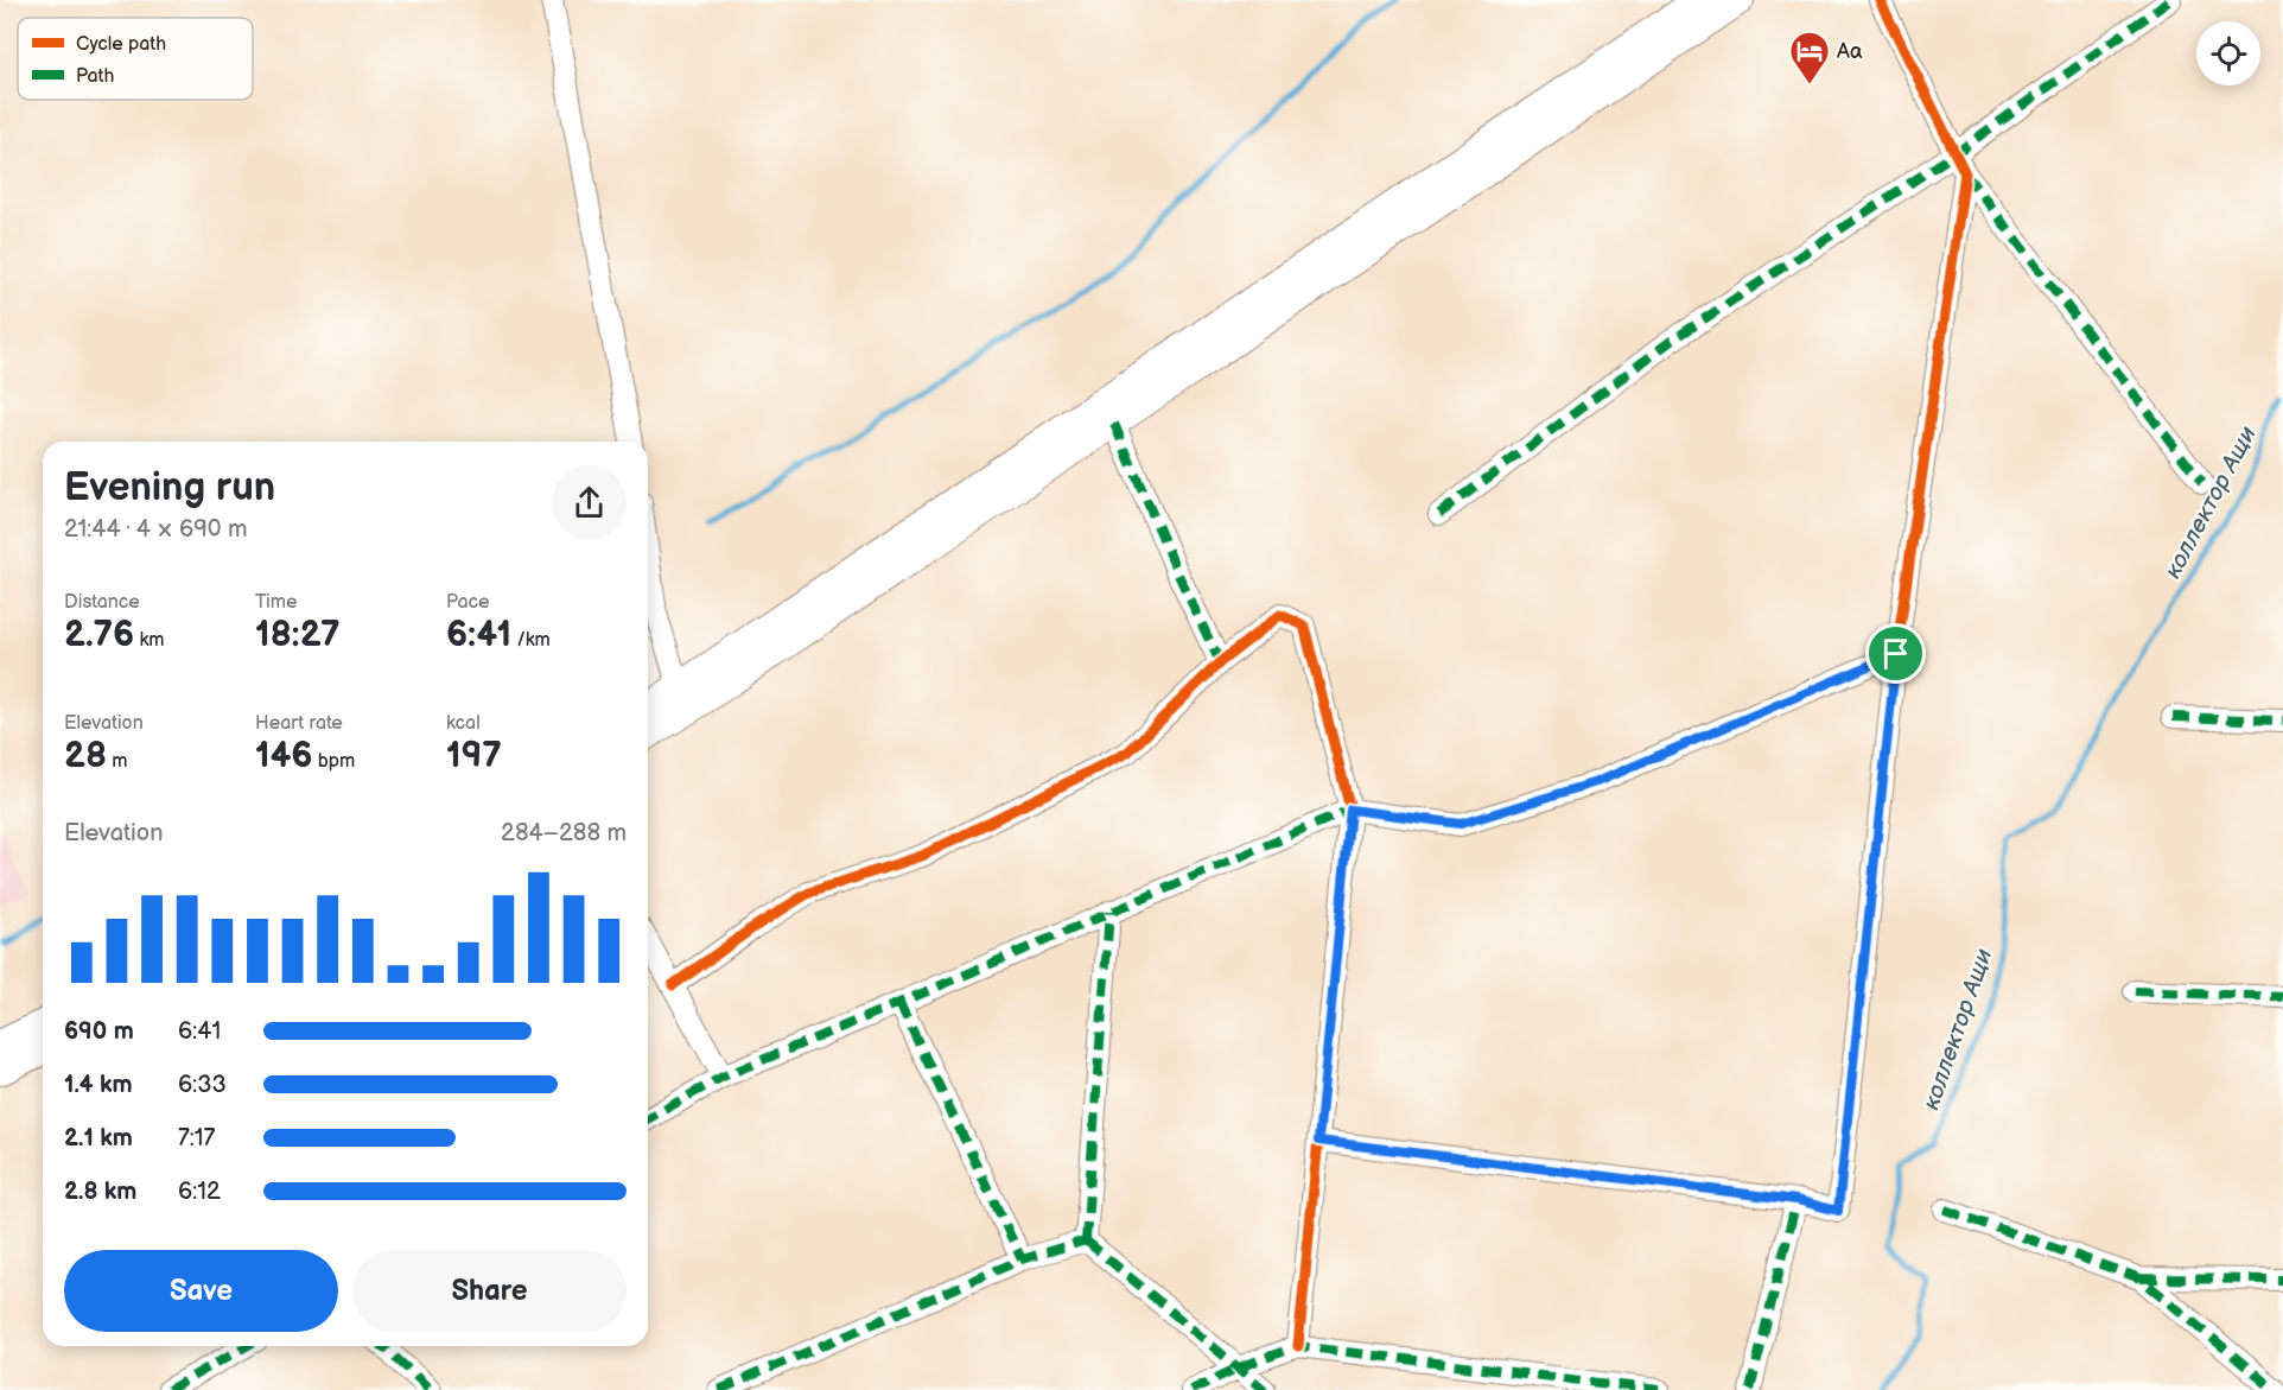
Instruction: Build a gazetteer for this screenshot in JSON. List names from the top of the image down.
{
  "water": ["коллектор Ащи"],
  "places": {
    "hotel": ["Аа"]
  },
  "legend": ["Cycle path", "Path"],
  "page": {
    "heading": ["Evening run", "21:44 · 4 × 690 m"],
    "stats": [
      ["Distance", "2.76 km"],
      ["Time", "18:27"],
      ["Pace", "6:41 /km"],
      ["Elevation", "28 m"],
      ["Heart rate", "146 bpm"],
      ["kcal", "197"]
    ],
    "chart": ["Elevation", "284–288 m"],
    "list": [
      {
        "name": "690 m",
        "note": "6:41"
      },
      {
        "name": "1.4 km",
        "note": "6:33"
      },
      {
        "name": "2.1 km",
        "note": "7:17"
      },
      {
        "name": "2.8 km",
        "note": "6:12"
      }
    ],
    "buttons": ["Save", "Share"]
  }
}
